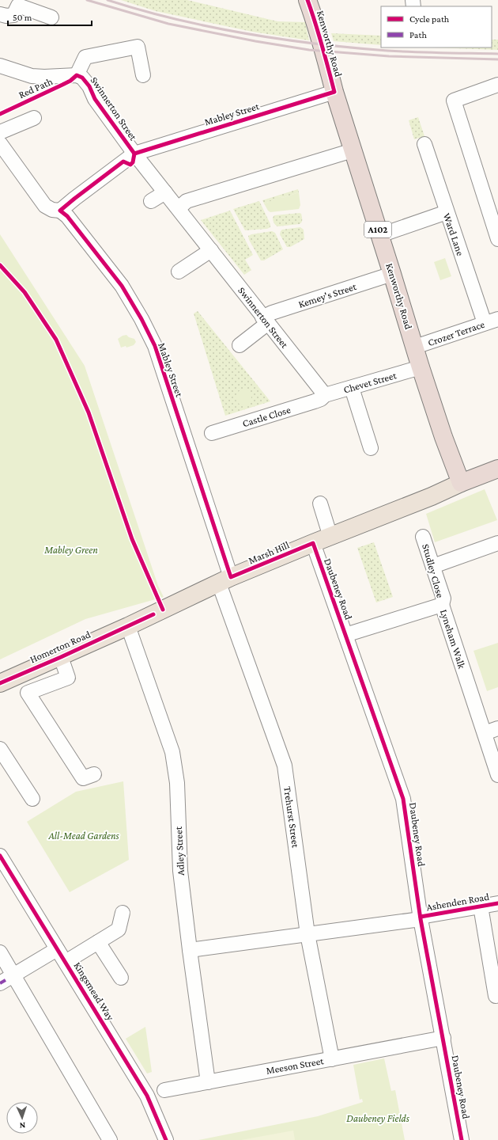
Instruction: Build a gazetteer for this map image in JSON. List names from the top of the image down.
{
  "streets": {
    "highway": ["Kenworthy Road", "A102"],
    "main road": ["Marsh Hill", "Homerton Road"],
    "street": [
      "Swinnerton Street",
      "Mabley Street",
      "Ward Lane",
      "Kemey's Street",
      "Crozer Terrace",
      "Chevet Street",
      "Castle Close",
      "Studley Close",
      "Daubeney Road",
      "Lyneham Walk",
      "Trehurst Street",
      "Adley Street",
      "Ashenden Road",
      "Kingsmead Way",
      "Meeson Street"
    ],
    "cycle path": ["Red Path"]
  },
  "crossings": [
    ["Kenworthy Road", "Mabley Street"],
    ["Kenworthy Road", "Kemey's Street"],
    ["Kenworthy Road", "Crozer Terrace"],
    ["Kenworthy Road", "Chevet Street"],
    ["Kenworthy Road", "Marsh Hill"],
    ["Swinnerton Street", "Mabley Street"],
    ["Swinnerton Street", "Kemey's Street"],
    ["Swinnerton Street", "Chevet Street"],
    ["Swinnerton Street", "Castle Close"],
    ["Mabley Street", "Marsh Hill"],
    ["Mabley Street", "Trehurst Street"],
    ["Ward Lane", "Crozer Terrace"],
    ["Chevet Street", "Castle Close"],
    ["Marsh Hill", "Daubeney Road"],
    ["Marsh Hill", "Homerton Road"],
    ["Marsh Hill", "Trehurst Street"],
    ["Marsh Hill", "Adley Street"],
    ["Studley Close", "Lyneham Walk"],
    ["Daubeney Road", "Lyneham Walk"],
    ["Daubeney Road", "Ashenden Road"],
    ["Daubeney Road", "Meeson Street"],
    ["Homerton Road", "Adley Street"],
    ["Trehurst Street", "Ashenden Road"],
    ["Trehurst Street", "Meeson Street"],
    ["Adley Street", "Ashenden Road"],
    ["Adley Street", "Meeson Street"]
  ],
  "parks": ["Mabley Green", "All-Mead Gardens", "Daubeney Fields"],
  "legend": ["Cycle path", "Path"],
  "scale_bar": "50 m",
  "north": "bottom"
}
